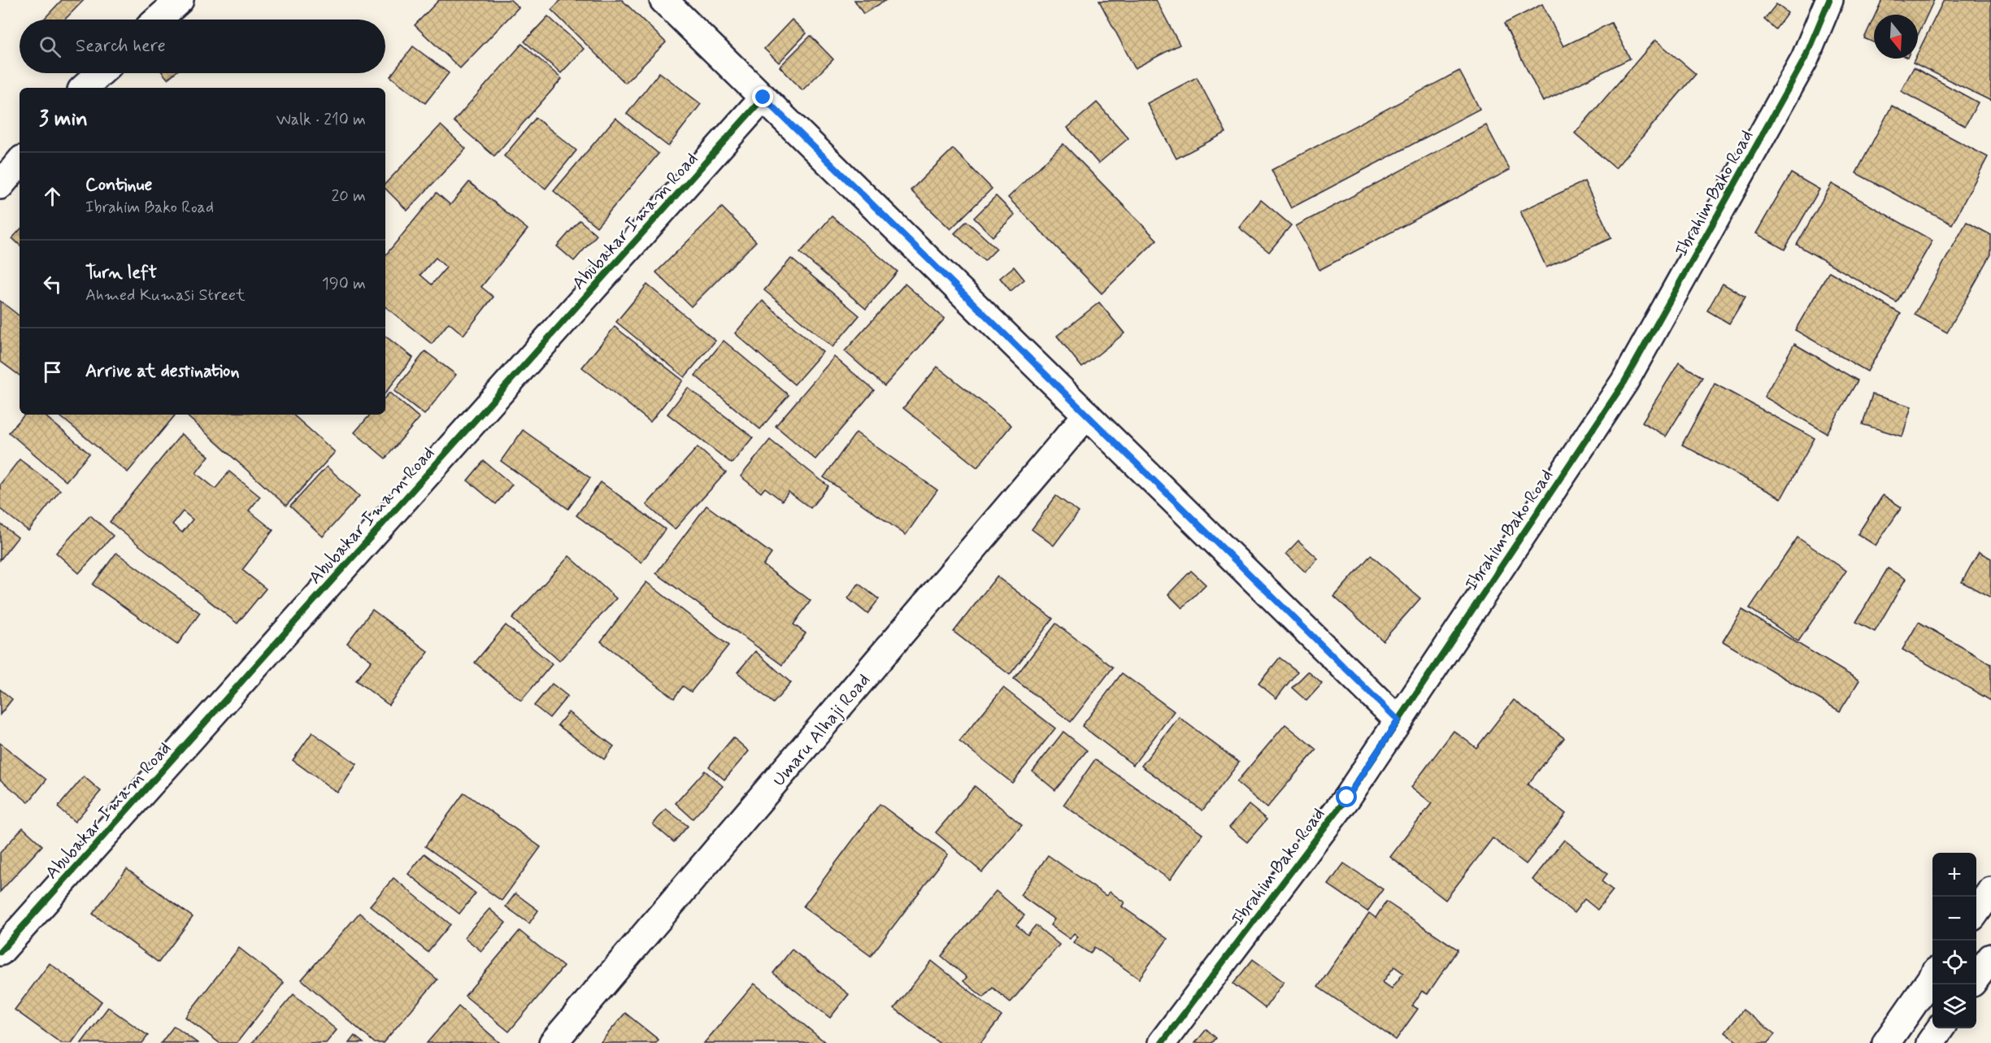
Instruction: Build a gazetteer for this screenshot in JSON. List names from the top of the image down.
{
  "streets": {
    "main road": ["Ibrahim Bako Road", "Abubakar Imam Road", "Umaru Alhaji Road"]
  },
  "north": "bottom",
  "page": {
    "search": "Search here",
    "heading": ["3 min", "Walk · 210 m"],
    "list": [
      ["Continue", "Ibrahim Bako Road", "20 m"],
      ["Turn left", "Ahmed Kumasi Street", "190 m"],
      "Arrive at destination"
    ],
    "map_buttons": ["+", "−"]
  }
}
